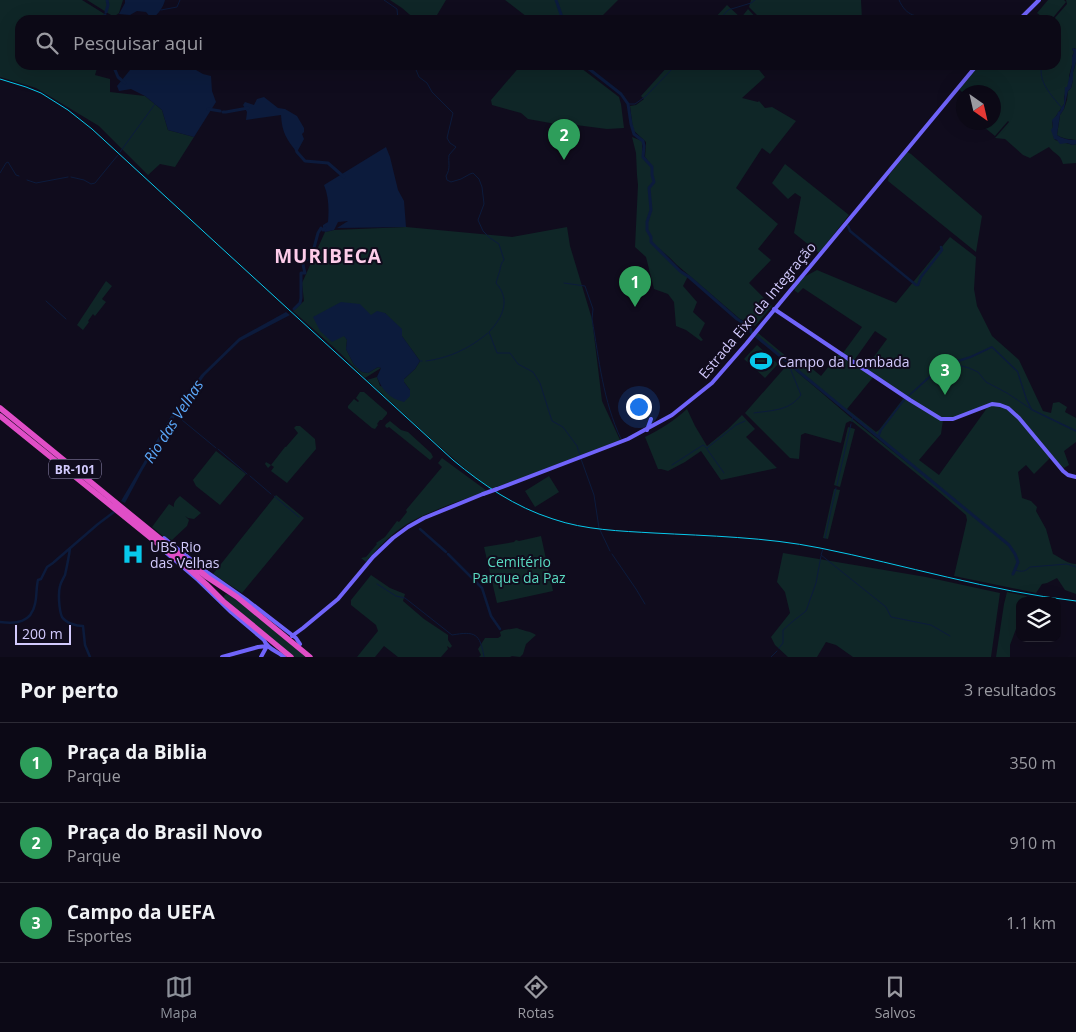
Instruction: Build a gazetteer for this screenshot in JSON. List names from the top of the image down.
{
  "streets": {
    "highway": ["BR-101"],
    "main road": ["Estrada Eixo da Integração"]
  },
  "districts": ["MURIBECA"],
  "water": ["Rio das Velhas"],
  "parks": ["Cemitério Parque da Paz"],
  "places": {
    "sports": ["Campo da Lombada"],
    "hospital": ["UBS Rio das Velhas"]
  },
  "scale_bar": "200 m",
  "north": "bottom right",
  "page": {
    "search": "Pesquisar aqui",
    "pins": ["2", "1", "3"],
    "scale": "200 m",
    "heading": ["Por perto", "3 resultados"],
    "list": [
      {
        "mark": "1",
        "name": "Praça da Biblia",
        "note": "Parque",
        "value": "350 m"
      },
      {
        "mark": "2",
        "name": "Praça do Brasil Novo",
        "note": "Parque",
        "value": "910 m"
      },
      {
        "mark": "3",
        "name": "Campo da UEFA",
        "note": "Esportes",
        "value": "1.1 km"
      }
    ],
    "nav": ["Mapa", "Rotas", "Salvos"]
  }
}
